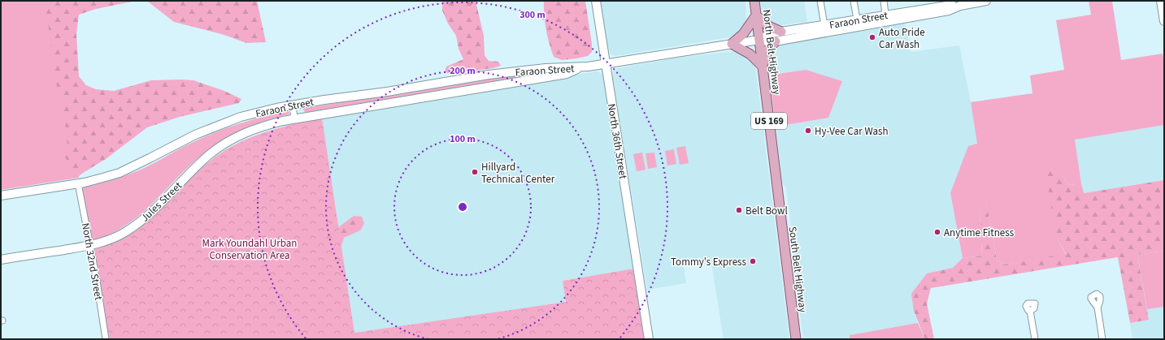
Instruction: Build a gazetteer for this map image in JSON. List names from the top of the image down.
{
  "streets": {
    "main road": [
      "Faraon Street",
      "North Belt Highway",
      "US 169",
      "North 36th Street",
      "Jules Street",
      "South Belt Highway"
    ],
    "street": ["North 32nd Street"]
  },
  "crossings": [
    ["Faraon Street", "North Belt Highway"],
    ["Faraon Street", "North 36th Street"],
    ["Faraon Street", "Jules Street"],
    ["Faraon Street", "North 32nd Street"],
    ["North Belt Highway", "South Belt Highway"],
    ["Jules Street", "North 32nd Street"]
  ],
  "parks": ["Mark Youndahl Urban Conservation Area"],
  "places": [
    "Auto Pride Car Wash",
    "Hy-Vee Car Wash",
    "Hillyard Technical Center",
    "Belt Bowl",
    "Anytime Fitness",
    "Tommy's Express"
  ],
  "rings": ["300 m", "200 m", "100 m"]
}
